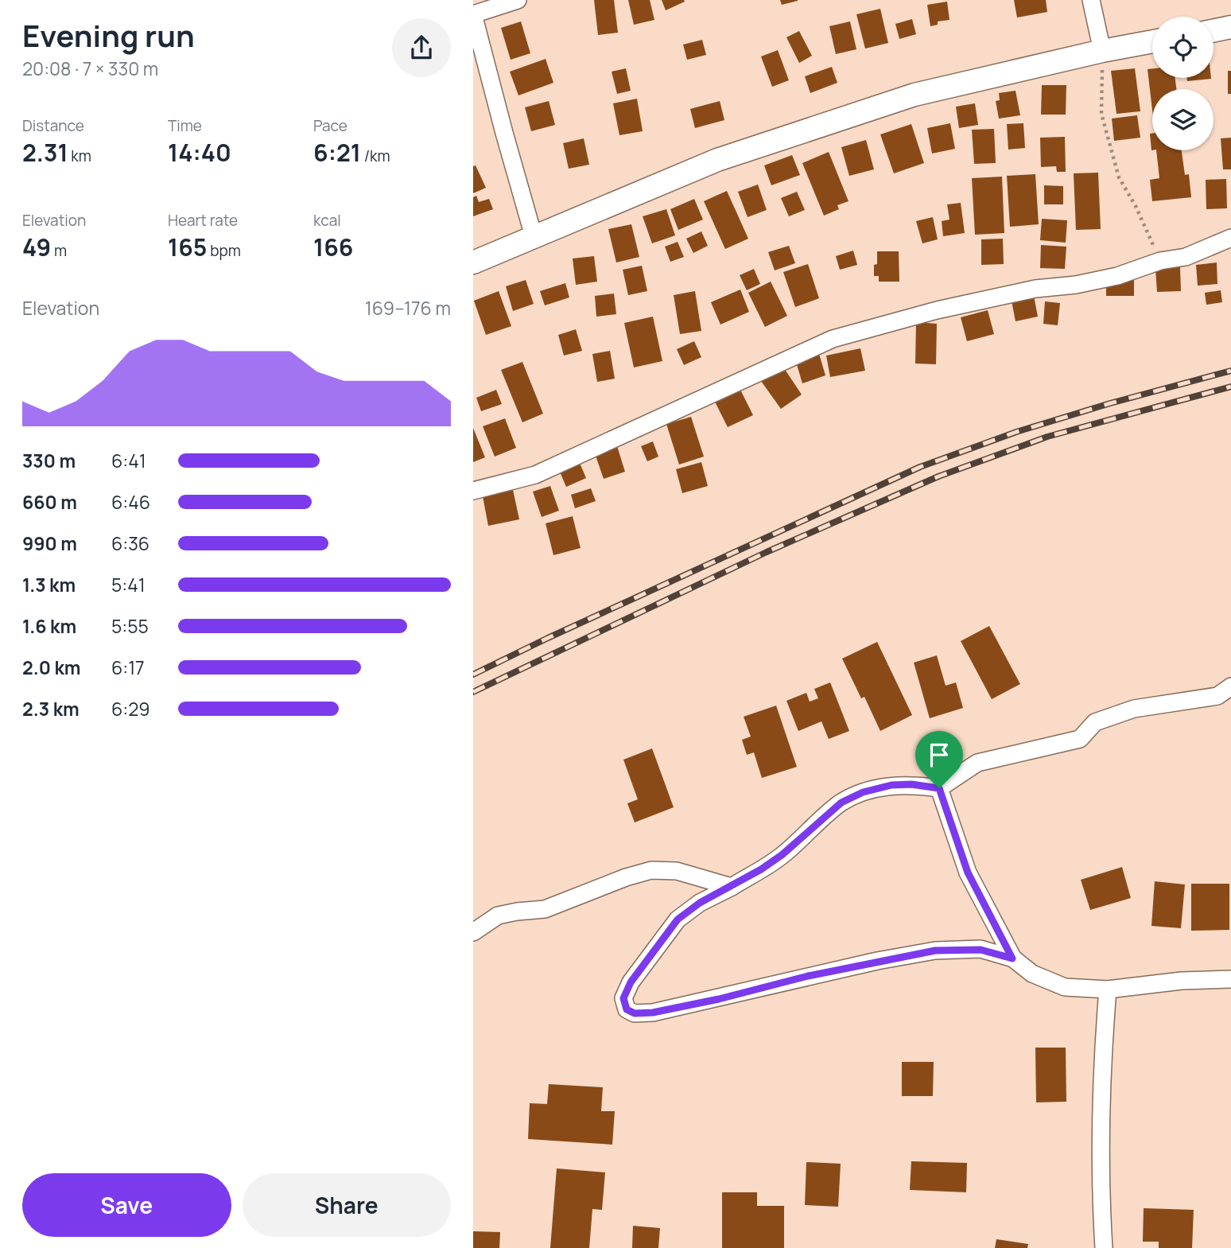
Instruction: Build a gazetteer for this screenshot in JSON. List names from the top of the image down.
{
  "page": {
    "heading": ["Evening run", "20:08 · 7 × 330 m"],
    "stats": [
      ["Distance", "2.31 km"],
      ["Time", "14:40"],
      ["Pace", "6:21 /km"],
      ["Elevation", "49 m"],
      ["Heart rate", "165 bpm"],
      ["kcal", "166"]
    ],
    "chart": ["Elevation", "169–176 m"],
    "list": [
      {
        "name": "330 m",
        "note": "6:41"
      },
      {
        "name": "660 m",
        "note": "6:46"
      },
      {
        "name": "990 m",
        "note": "6:36"
      },
      {
        "name": "1.3 km",
        "note": "5:41"
      },
      {
        "name": "1.6 km",
        "note": "5:55"
      },
      {
        "name": "2.0 km",
        "note": "6:17"
      },
      {
        "name": "2.3 km",
        "note": "6:29"
      }
    ],
    "buttons": ["Save", "Share"]
  }
}
